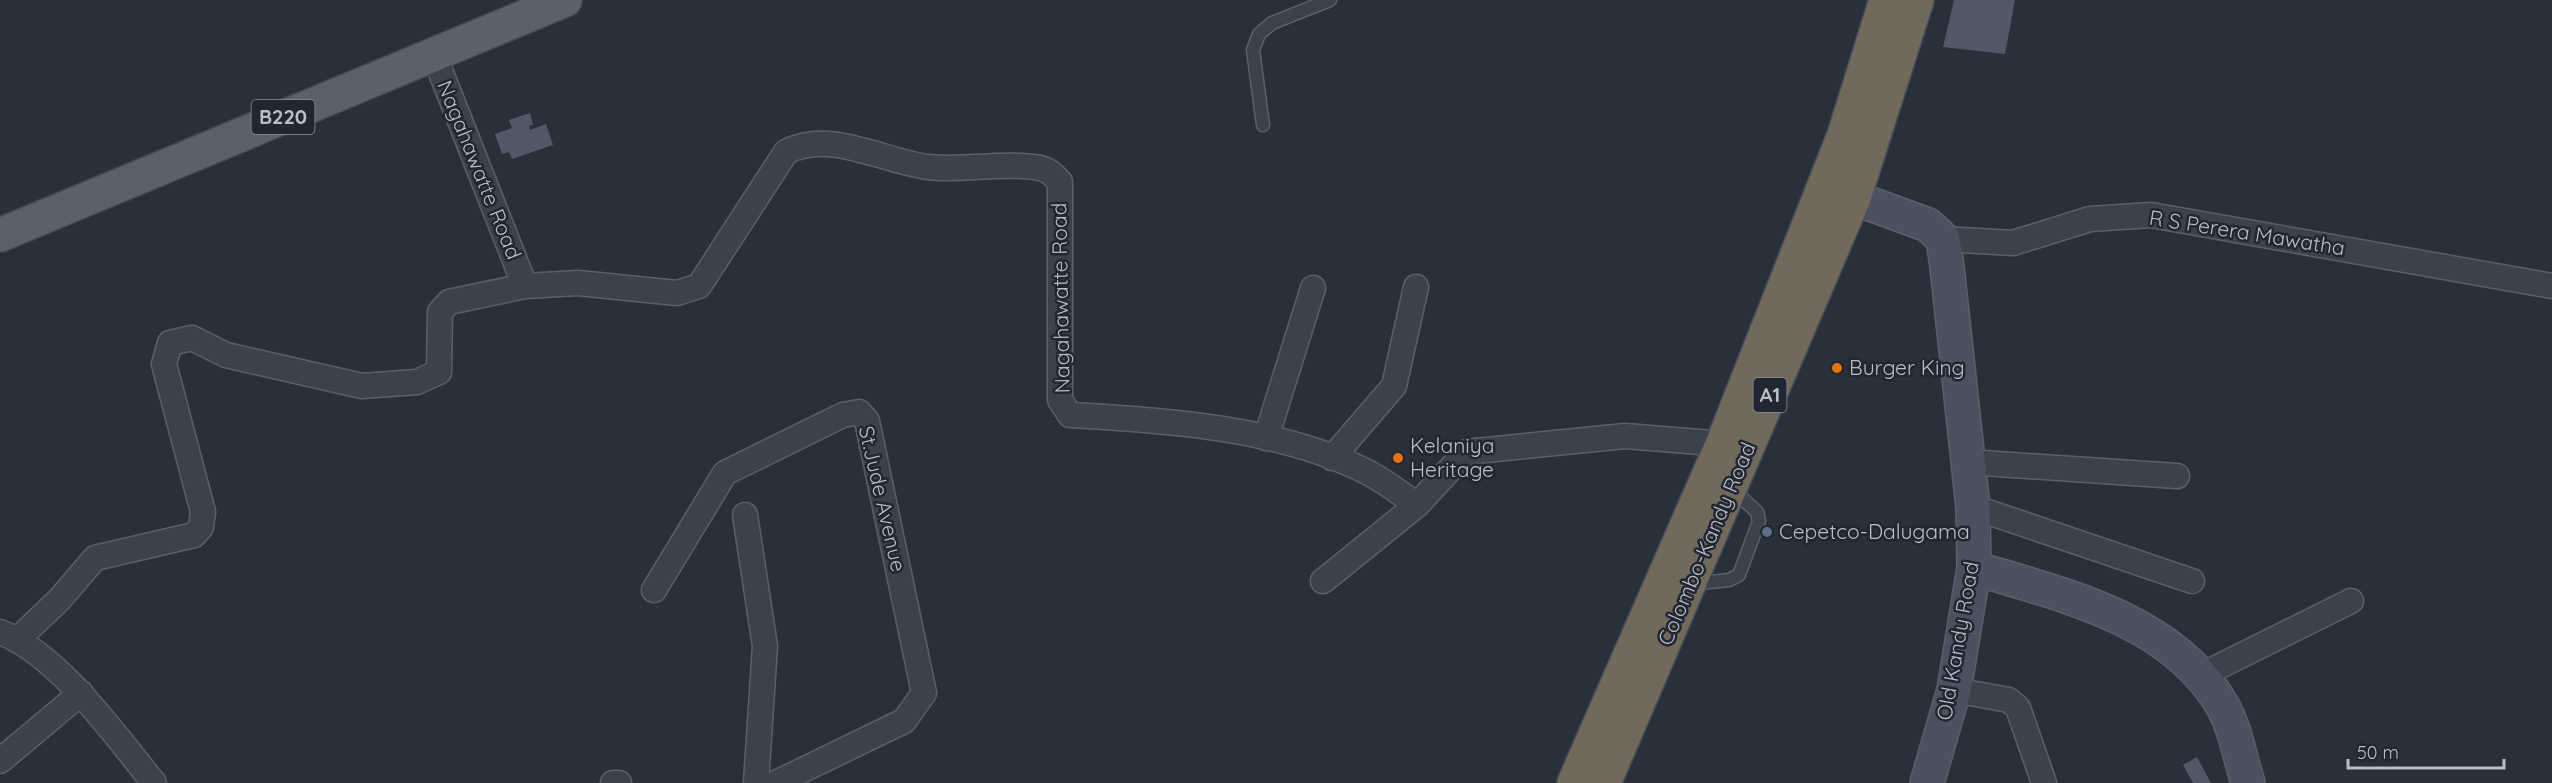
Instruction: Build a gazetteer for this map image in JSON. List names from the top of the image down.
{
  "streets": {
    "highway": ["A1", "Colombo-Kandy Road"],
    "main road": ["B220"],
    "street": [
      "Nagahawatte Road",
      "R S Perera Mawatha",
      "St.Jude Avenue",
      "Old Kandy Road"
    ]
  },
  "crossings": [
    ["B220", "Nagahawatte Road"],
    ["R S Perera Mawatha", "Old Kandy Road"]
  ],
  "places": ["Burger King", "Kelaniya Heritage", "Cepetco-Dalugama"],
  "scale_bar": "50 m"
}
